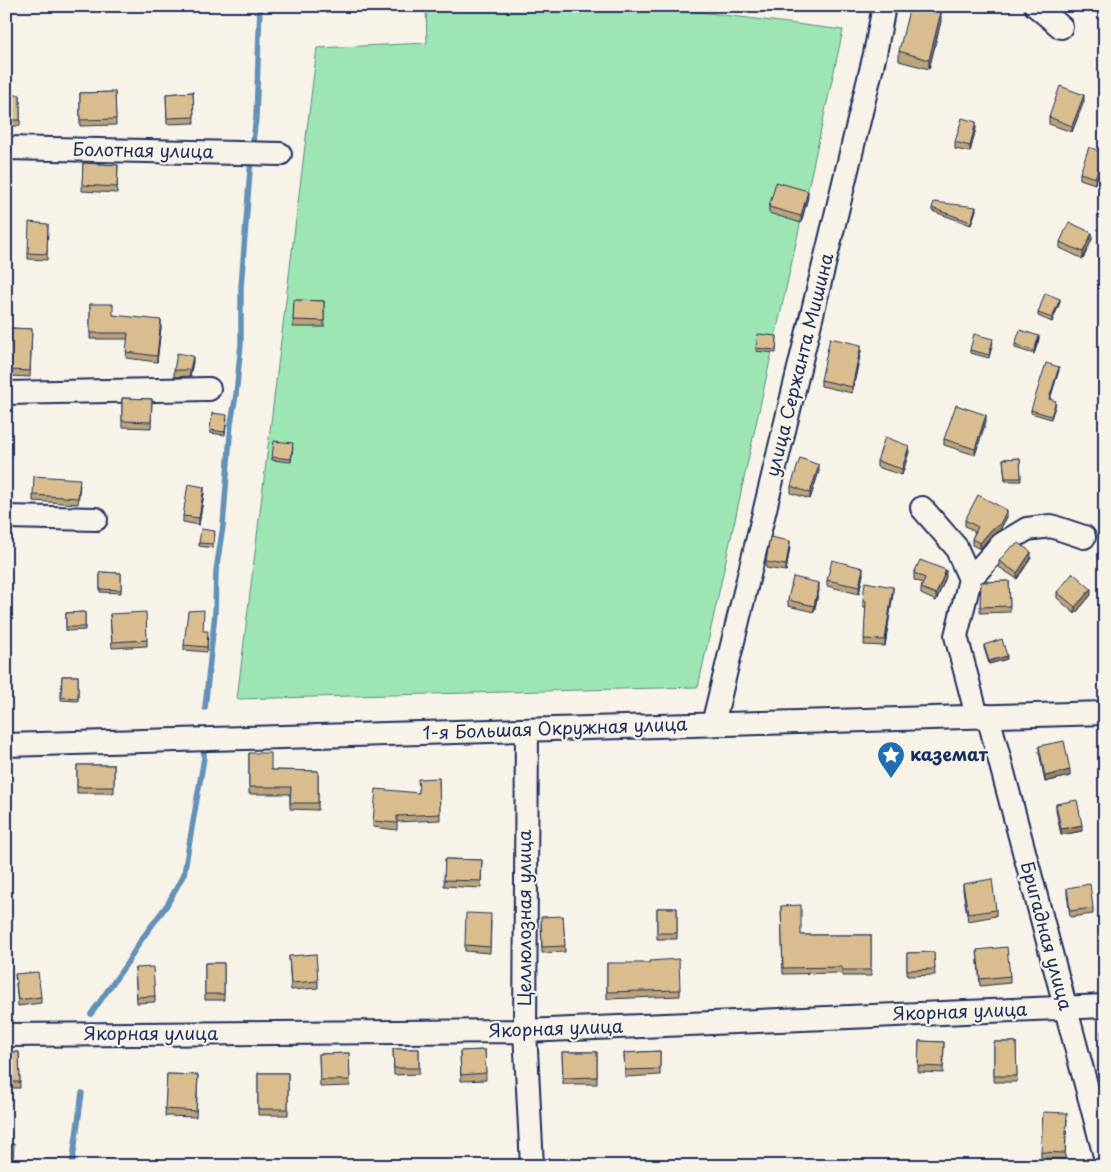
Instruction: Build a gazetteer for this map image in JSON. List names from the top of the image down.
{
  "streets": {
    "street": [
      "Болотная улица",
      "улица Сержанта Мишина",
      "1-я Большая Окружная улица",
      "Целлюлозная улица",
      "Бригадная улица",
      "Якорная улица"
    ]
  },
  "crossings": [
    ["улица Сержанта Мишина", "1-я Большая Окружная улица"],
    ["1-я Большая Окружная улица", "Целлюлозная улица"],
    ["1-я Большая Окружная улица", "Бригадная улица"],
    ["Целлюлозная улица", "Якорная улица"],
    ["Бригадная улица", "Якорная улица"]
  ],
  "places": {
    "place": ["каземат"]
  }
}
